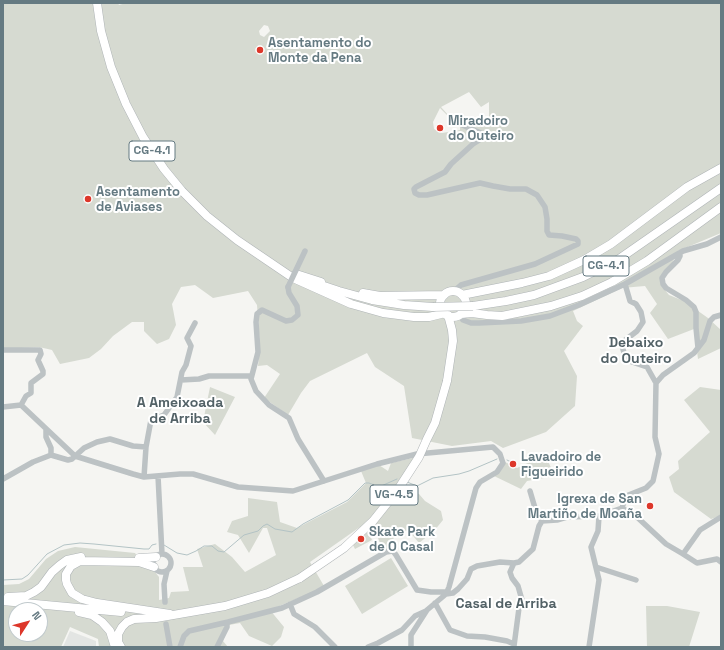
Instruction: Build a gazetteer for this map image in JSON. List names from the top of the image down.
{
  "streets": {
    "highway": ["CG-4.1", "VG-4.5"]
  },
  "districts": ["Debaixo do Outeiro", "A Ameixoada de Arriba", "Casal de Arriba"],
  "places": [
    "Asentamento do Monte da Pena",
    "Miradoiro do Outeiro",
    "Asentamento de Aviases",
    "Lavadoiro de Figueirido",
    "Igrexa de San Martiño de Moaña",
    "Skate Park de O Casal"
  ],
  "north": "top right"
}
